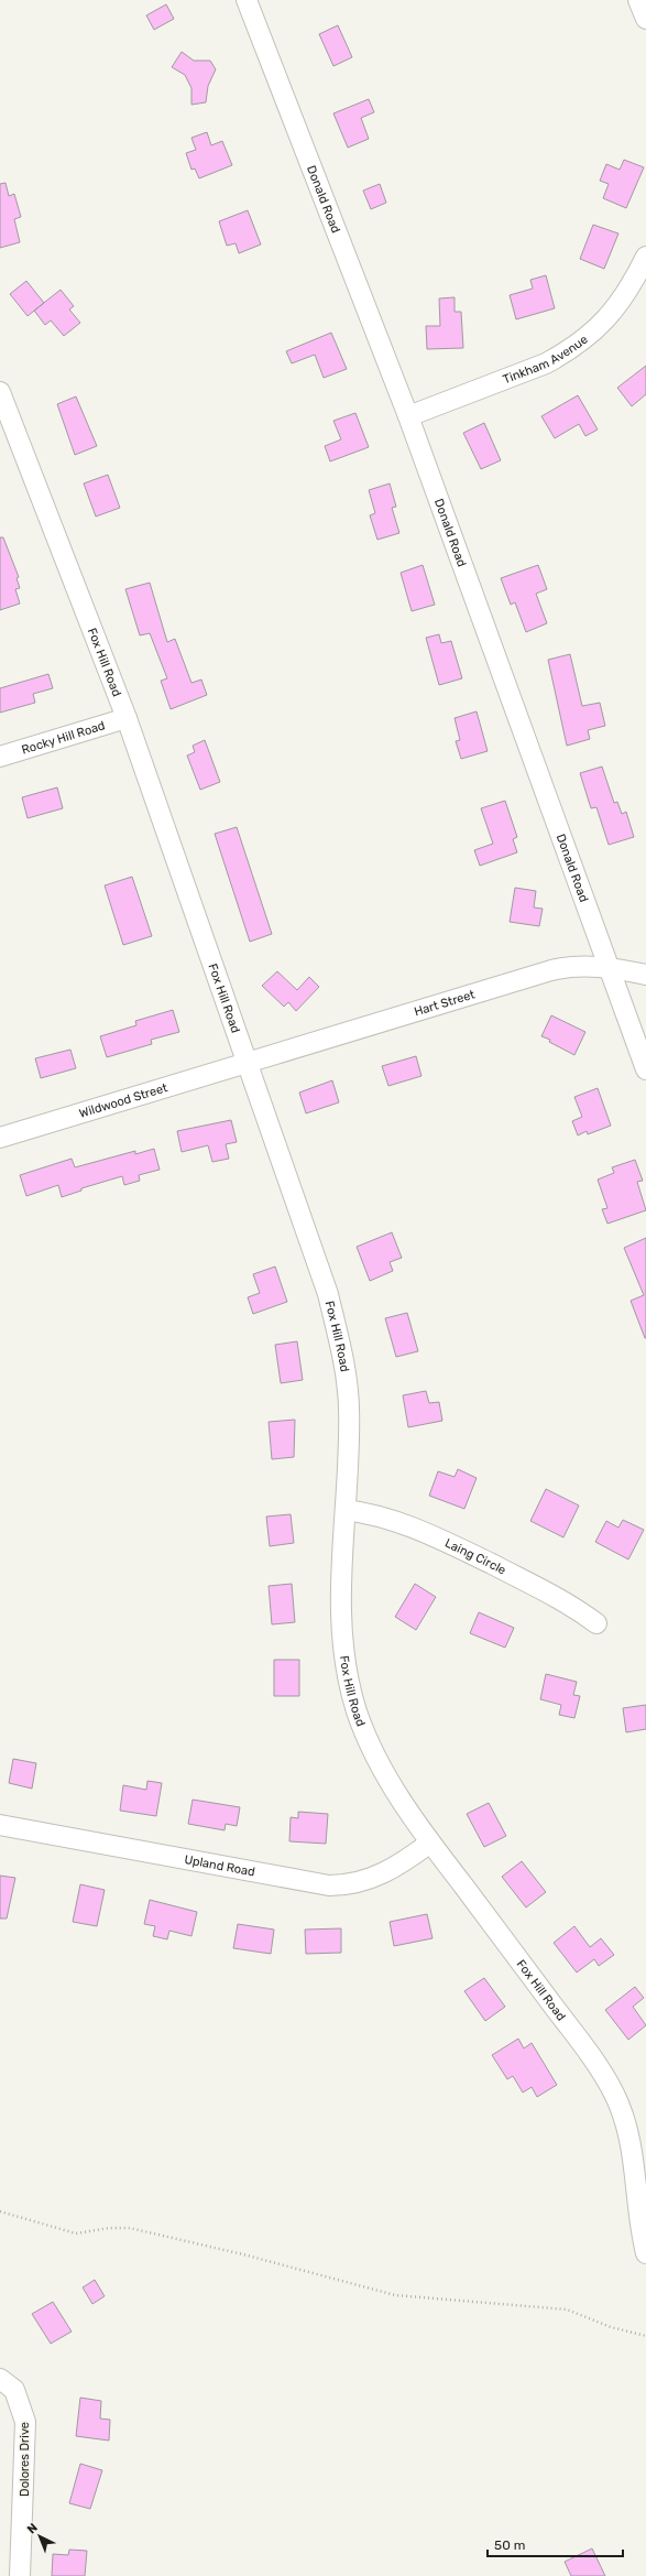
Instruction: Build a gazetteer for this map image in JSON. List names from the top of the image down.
{
  "streets": {
    "street": [
      "Donald Road",
      "Tinkham Avenue",
      "Fox Hill Road",
      "Rocky Hill Road",
      "Hart Street",
      "Wildwood Street",
      "Laing Circle",
      "Upland Road",
      "Dolores Drive"
    ]
  },
  "crossings": [
    ["Donald Road", "Tinkham Avenue"],
    ["Donald Road", "Hart Street"],
    ["Fox Hill Road", "Rocky Hill Road"],
    ["Fox Hill Road", "Hart Street"],
    ["Fox Hill Road", "Wildwood Street"],
    ["Fox Hill Road", "Laing Circle"],
    ["Fox Hill Road", "Upland Road"],
    ["Hart Street", "Wildwood Street"]
  ],
  "scale_bar": "50 m",
  "north": "top left"
}
